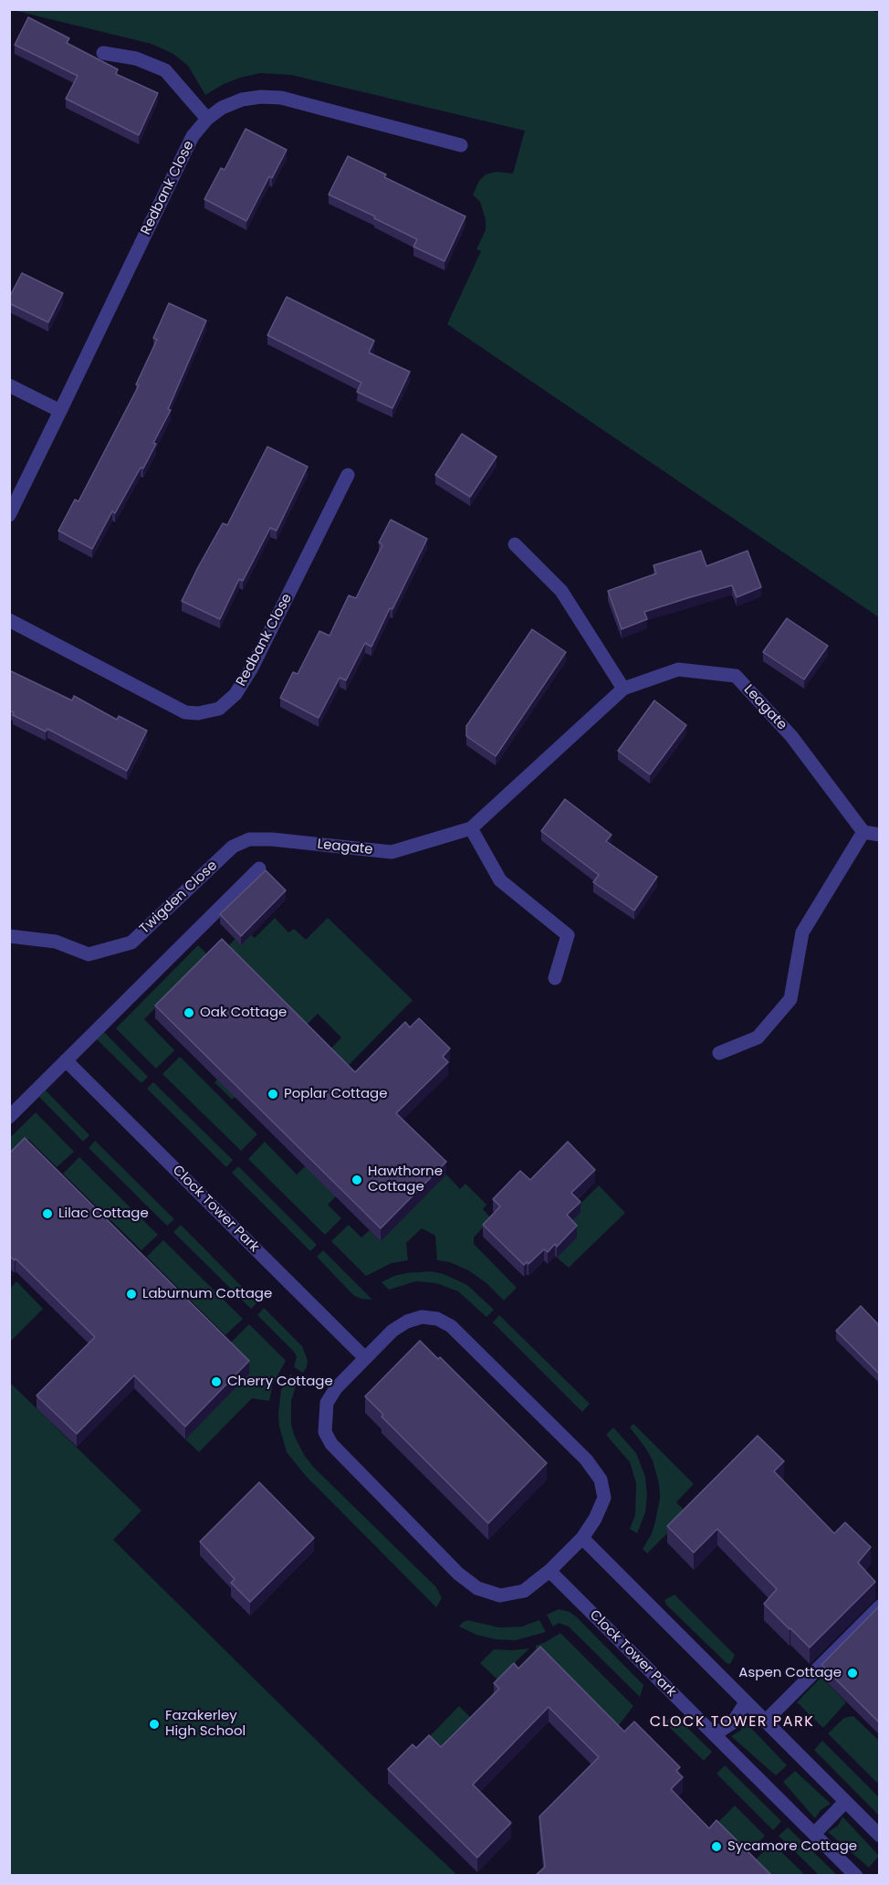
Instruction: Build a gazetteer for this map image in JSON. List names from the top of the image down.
{
  "streets": {
    "street": [
      "Redbank Close",
      "Leagate",
      "Twigden Close",
      "Clock Tower Park"
    ]
  },
  "crossings": [
    ["Leagate", "Twigden Close"]
  ],
  "districts": ["CLOCK TOWER PARK"],
  "places": [
    "Oak Cottage",
    "Poplar Cottage",
    "Hawthorne Cottage",
    "Lilac Cottage",
    "Laburnum Cottage",
    "Cherry Cottage",
    "Aspen Cottage",
    "Fazakerley High School",
    "Sycamore Cottage"
  ]
}
